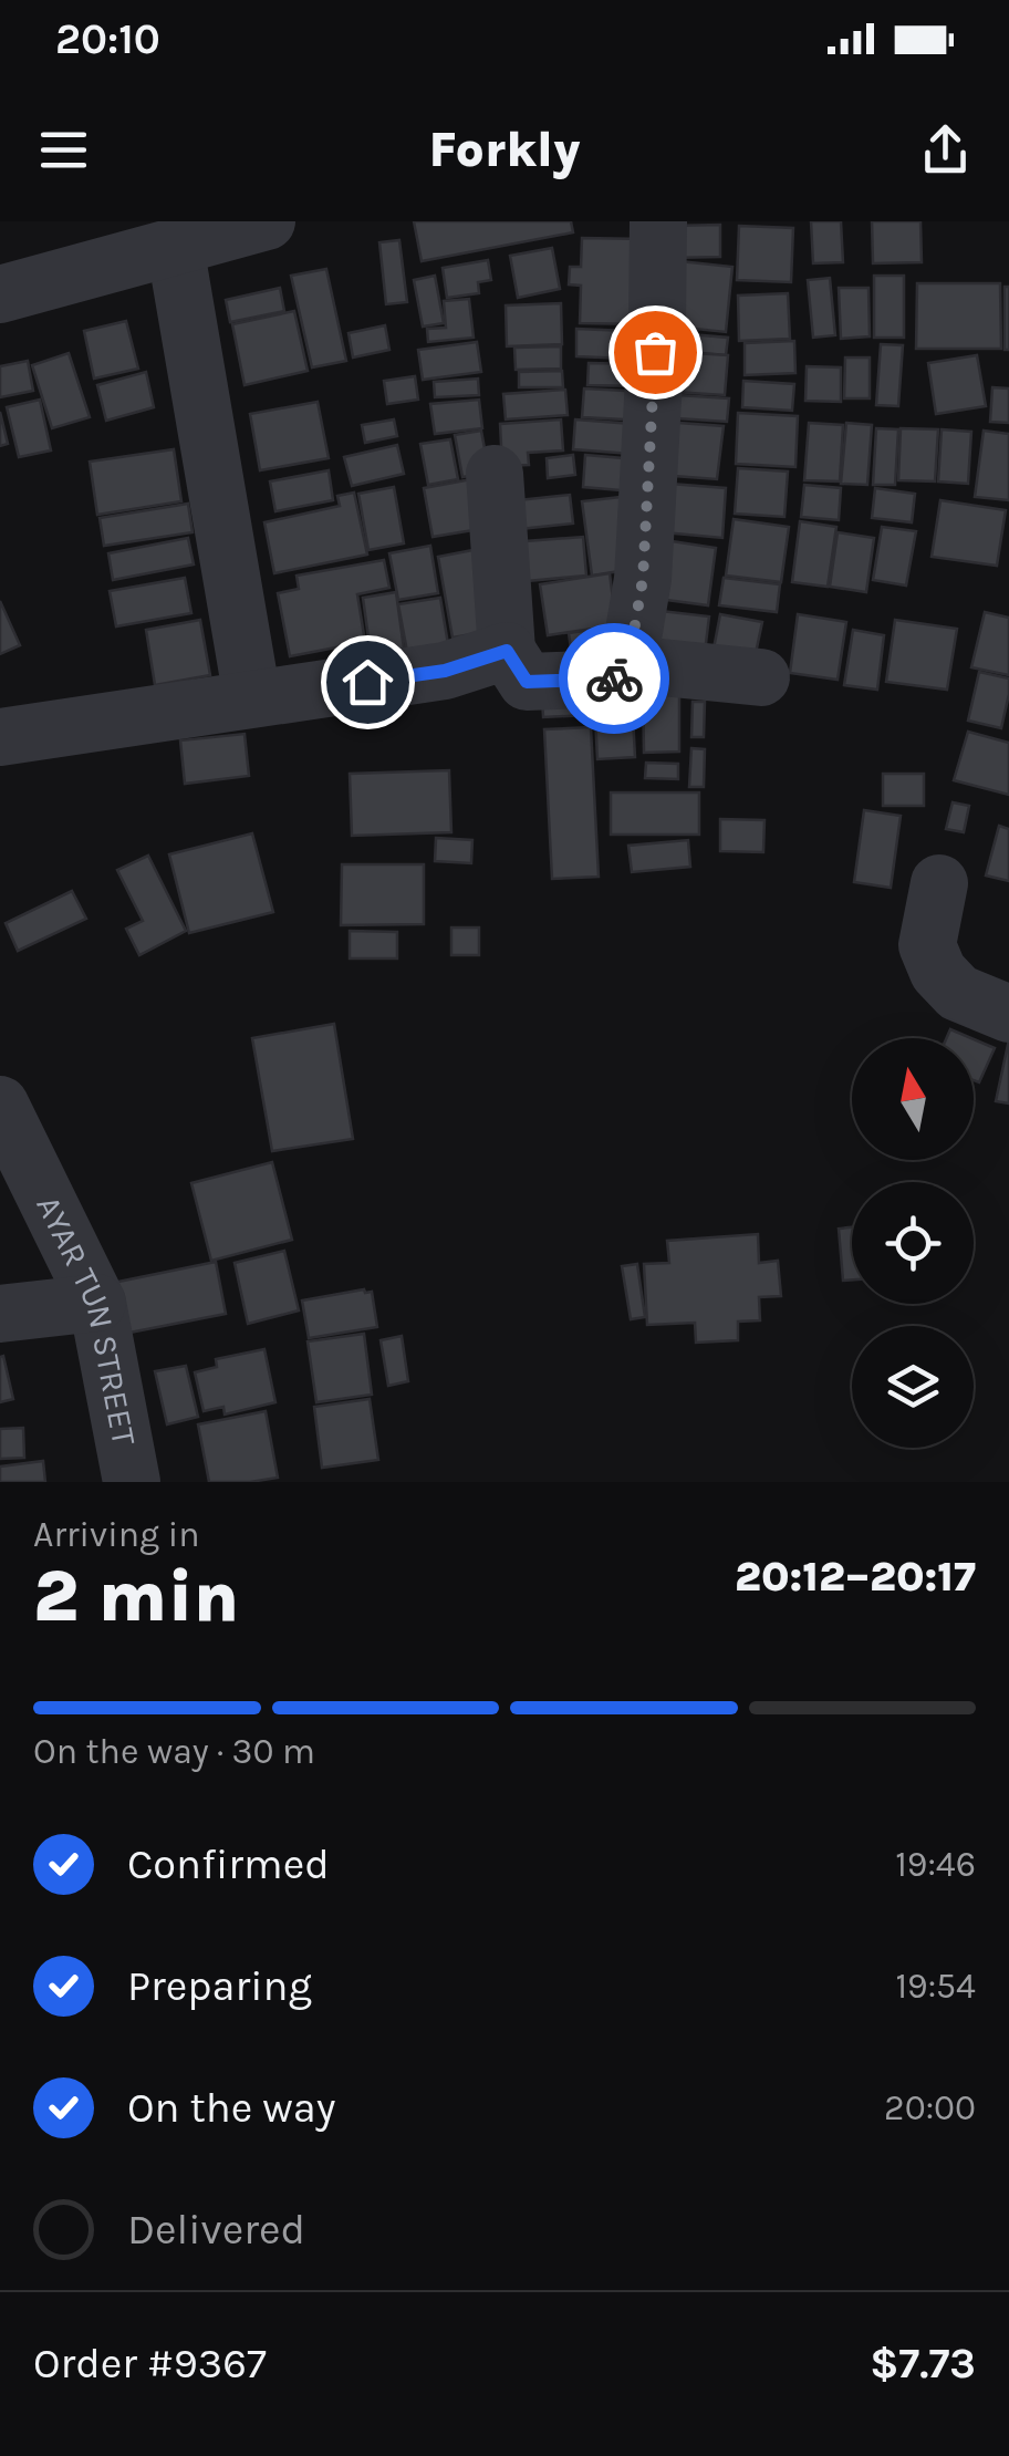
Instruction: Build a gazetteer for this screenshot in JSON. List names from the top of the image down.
{
  "streets": {
    "street": ["AYAR TUN STREET"]
  },
  "north": "top",
  "page": {
    "status": "20:10",
    "header": "Forkly",
    "heading": ["2 min", "Arriving in", "20:12–20:17"],
    "panel": ["Order #9367", "$7.73"],
    "bar": "On the way · 30 m",
    "list": [
      ["Confirmed", "19:46"],
      ["Preparing", "19:54"],
      ["On the way", "20:00"],
      "Delivered"
    ]
  }
}
